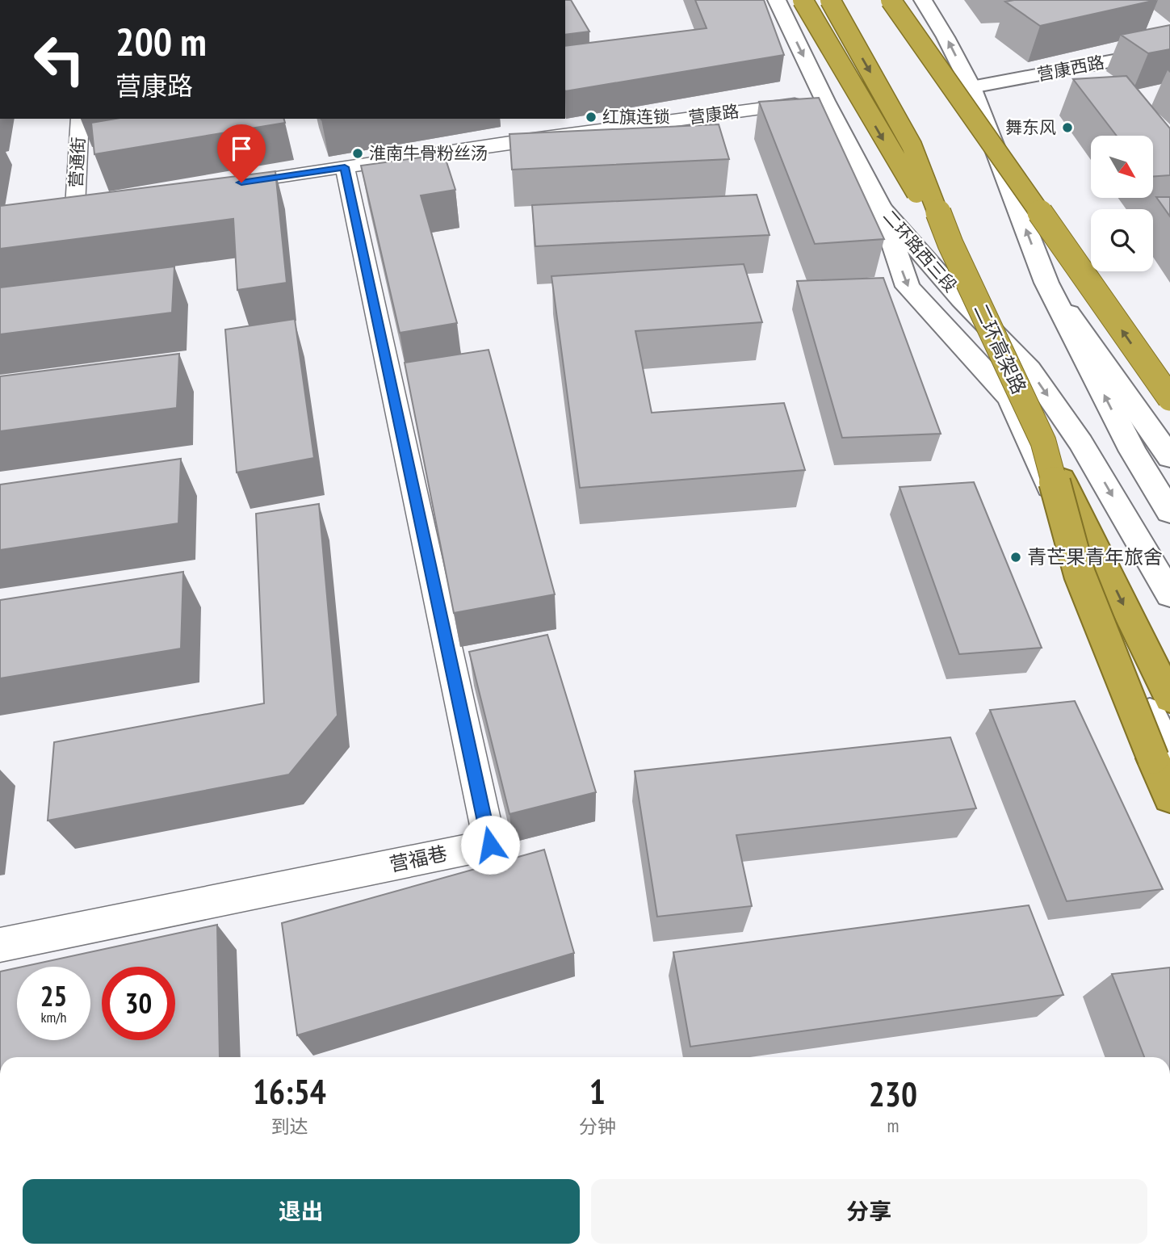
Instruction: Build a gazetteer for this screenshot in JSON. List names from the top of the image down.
{
  "streets": {
    "highway": ["二环高架路"],
    "main road": ["营康西路", "二环路西三段"],
    "street": ["营康路", "营通街", "营福巷"]
  },
  "crossings": [
    ["营康路", "二环路西三段"],
    ["营康路", "营福巷"]
  ],
  "places": [
    "红旗连锁",
    "舞东风",
    "淮南牛骨粉丝汤",
    "青芒果青年旅舍"
  ],
  "north": "bottom right",
  "page": {
    "turn": ["200 m", "营康路"],
    "speed": "25 km/h",
    "limit": "30",
    "eta": [
      "16:54",
      "到达",
      "1",
      "分钟",
      "230",
      "m"
    ],
    "buttons": ["退出", "分享"]
  }
}
